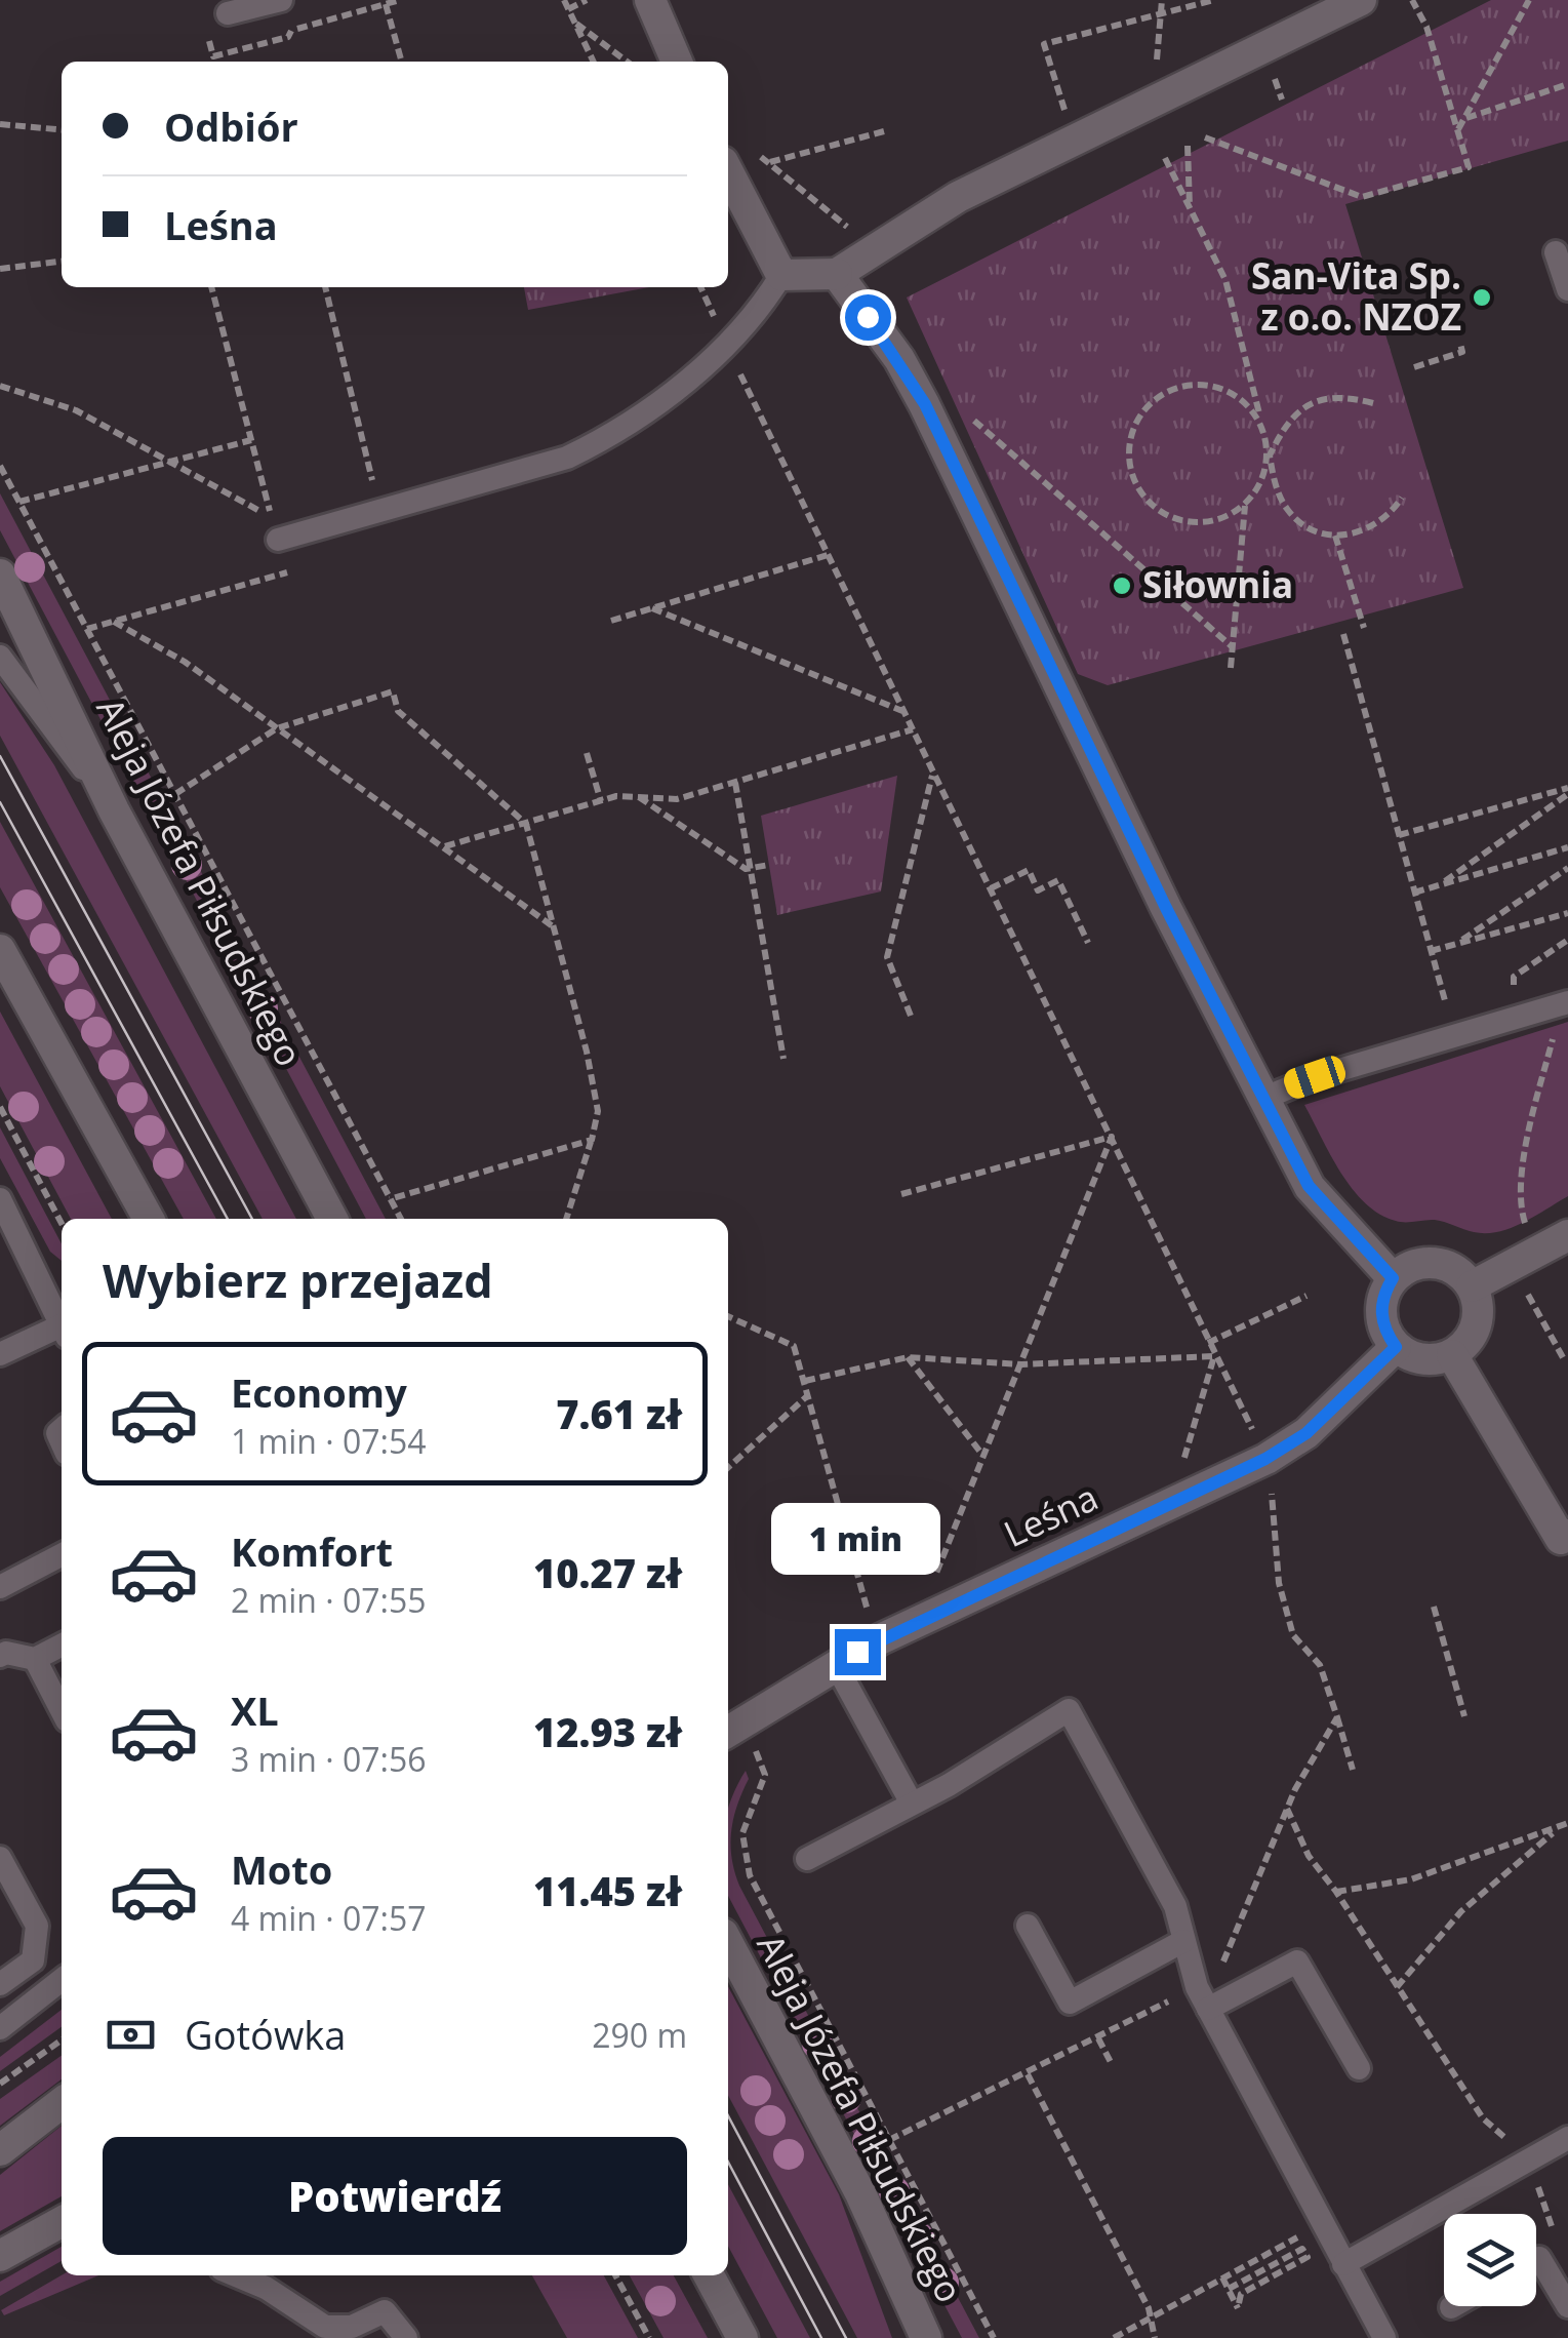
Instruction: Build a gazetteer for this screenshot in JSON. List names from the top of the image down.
{
  "streets": {
    "street": ["Aleja Józefa Piłsudskiego", "Leśna"]
  },
  "places": ["San-Vita Sp. z o.o. NZOZ", "Siłownia"],
  "page": {
    "banner": ["Odbiór", "Leśna"],
    "heading": "Wybierz przejazd",
    "list": [
      {
        "name": "Economy",
        "note": "1 min · 07:54",
        "value": "7.61 zł"
      },
      {
        "name": "Komfort",
        "note": "2 min · 07:55",
        "value": "10.27 zł"
      },
      {
        "name": "XL",
        "note": "3 min · 07:56",
        "value": "12.93 zł"
      },
      {
        "name": "Moto",
        "note": "4 min · 07:57",
        "value": "11.45 zł"
      }
    ],
    "bubble": "1 min",
    "pay": ["Gotówka", "290 m"],
    "buttons": "Potwierdź"
  }
}
